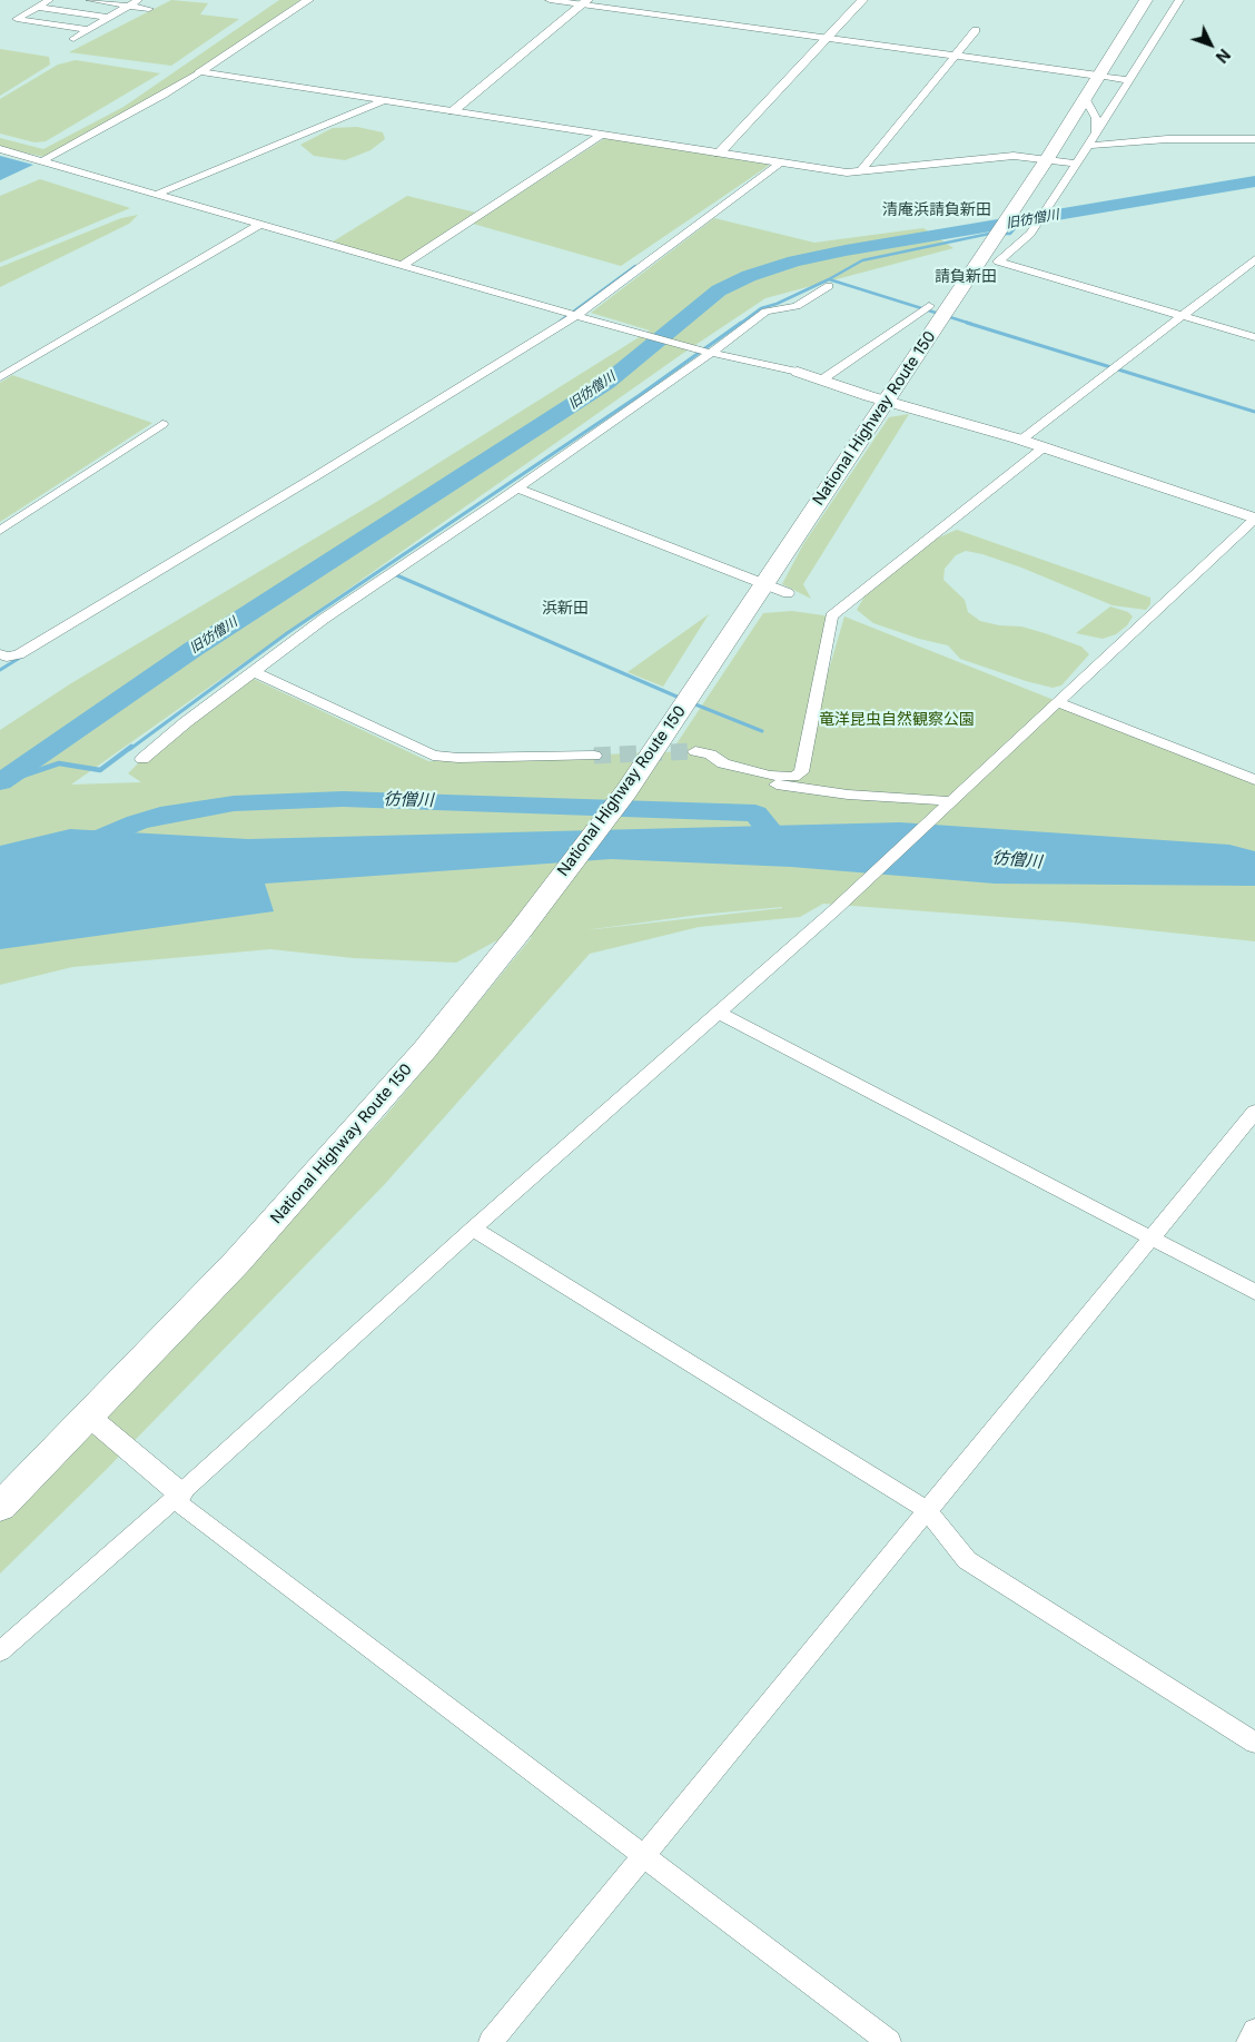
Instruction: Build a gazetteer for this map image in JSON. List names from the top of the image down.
{
  "streets": {
    "highway": ["National Highway Route 150"]
  },
  "districts": ["清庵浜請負新田", "請負新田", "浜新田"],
  "water": ["旧彷僧川", "彷僧川"],
  "parks": ["竜洋昆虫自然観察公園"],
  "north": "bottom right"
}
